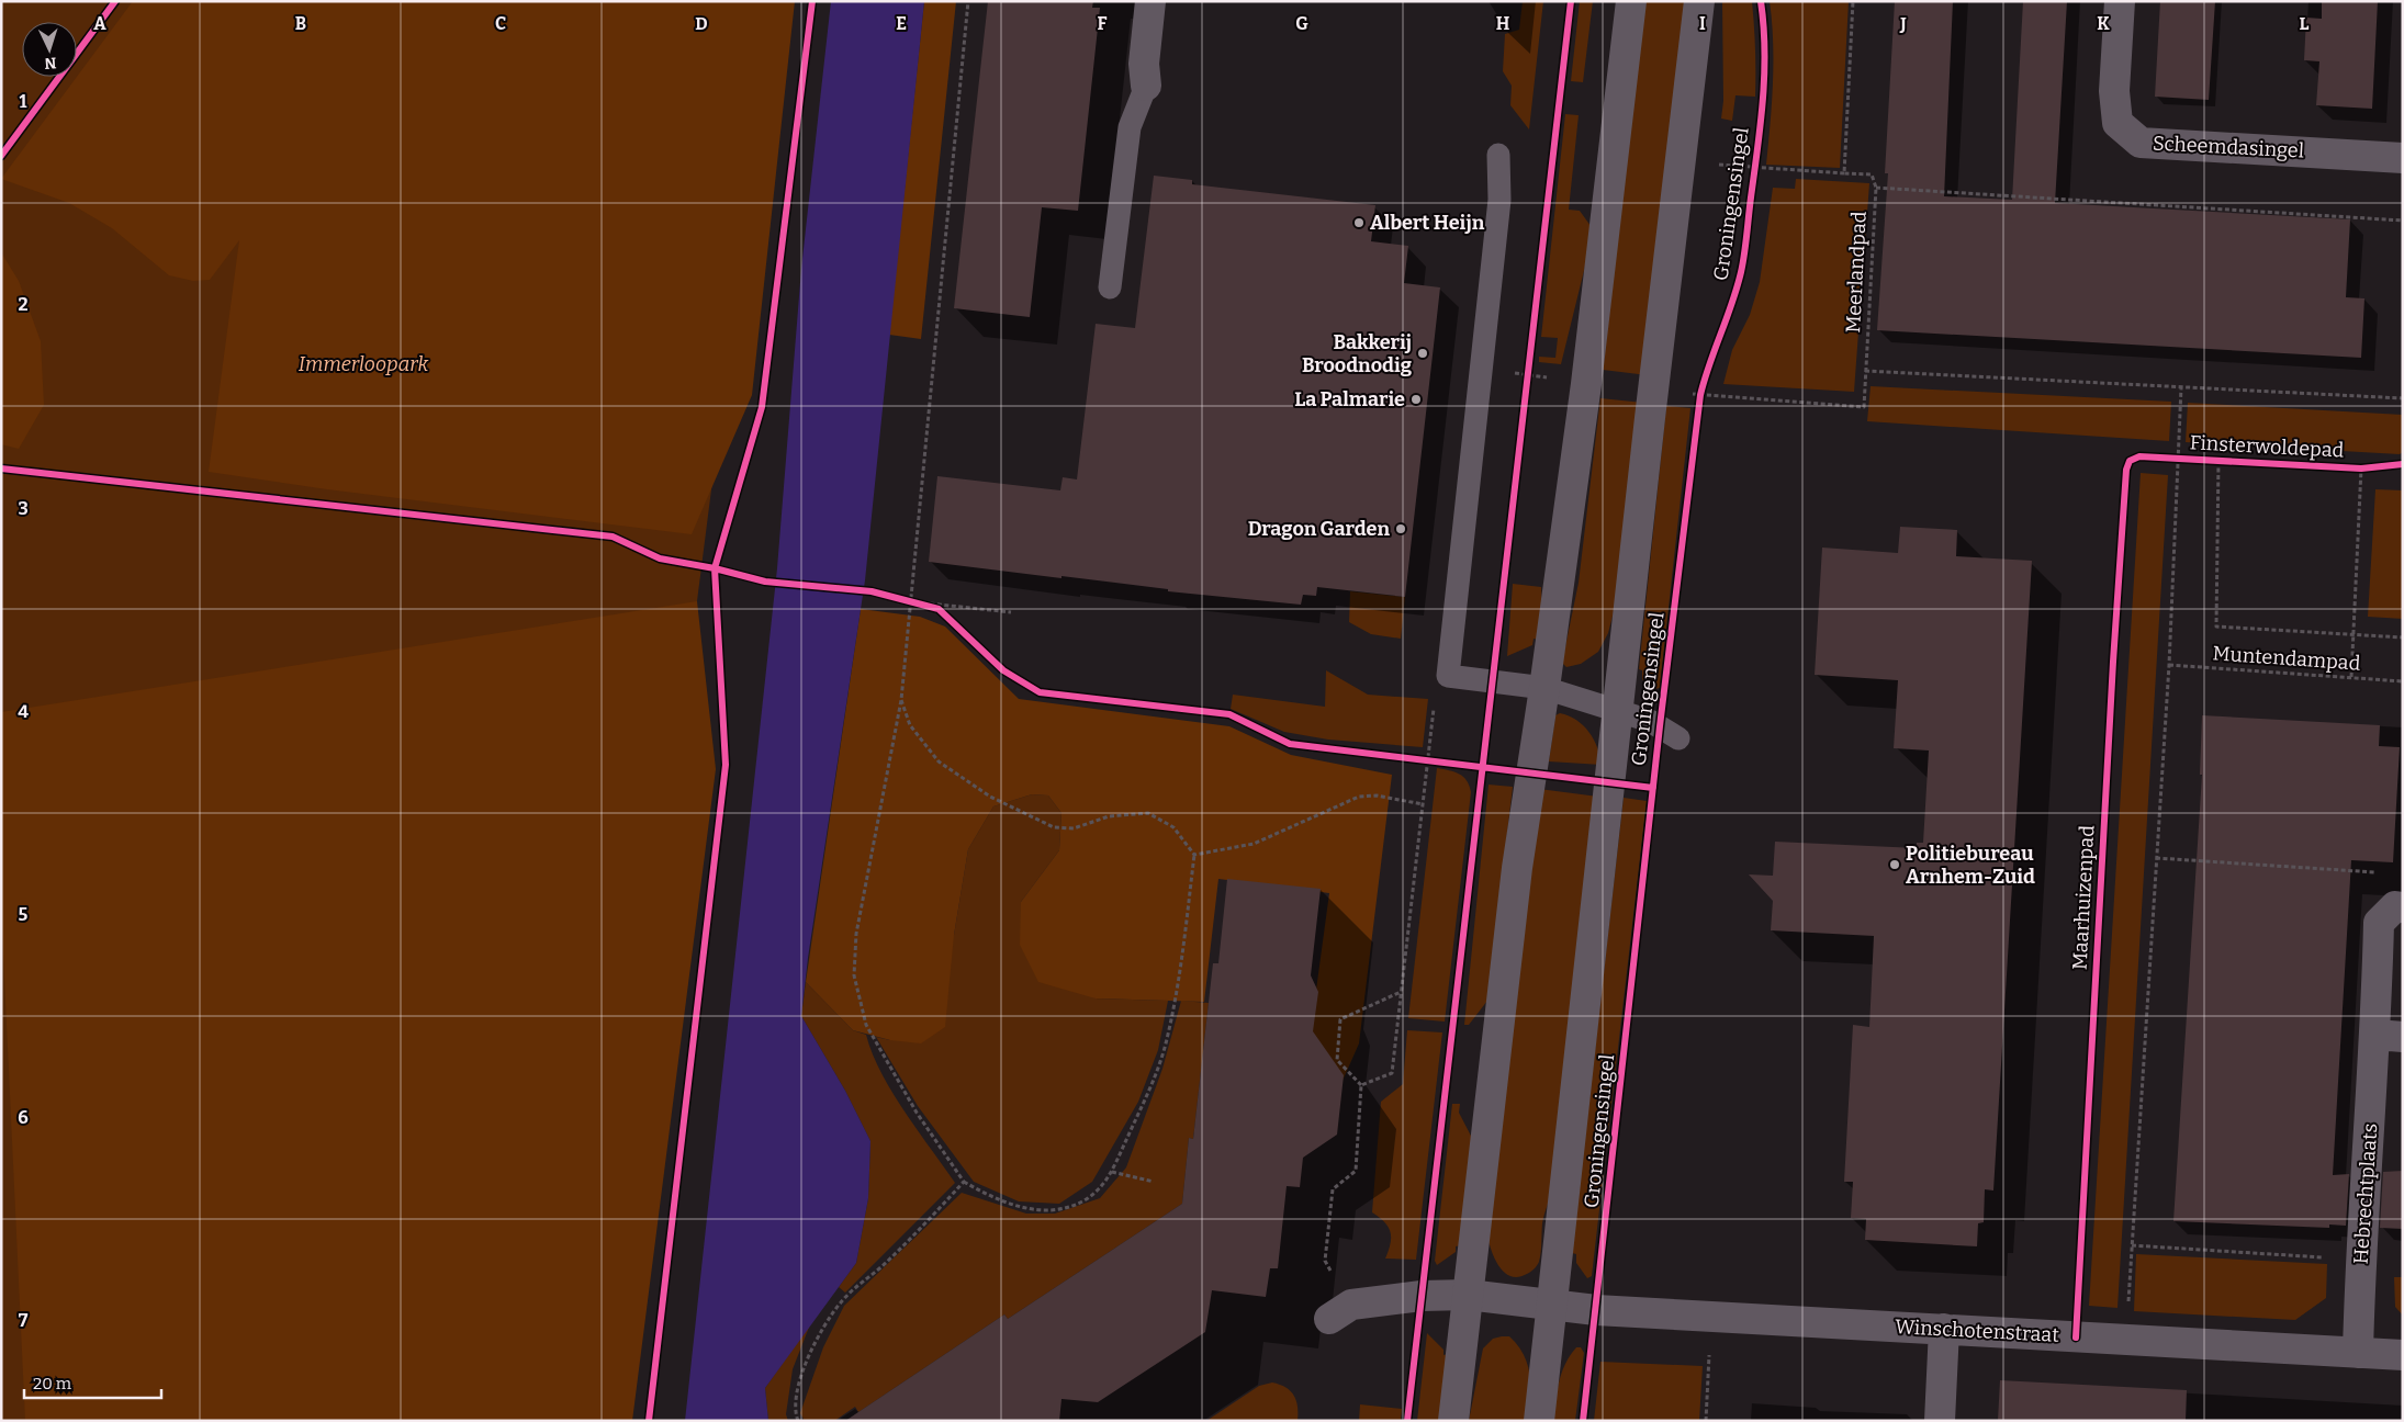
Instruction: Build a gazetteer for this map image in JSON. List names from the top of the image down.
{
  "streets": {
    "street": [
      "Scheemdasingel",
      "Groningensingel",
      "Hebrechtplaats",
      "Winschotenstraat"
    ],
    "path": ["Meerlandpad", "Muntendampad"],
    "cycle path": ["Finsterwoldepad"]
  },
  "crossings": [
    ["Groningensingel", "Winschotenstraat"],
    ["Hebrechtplaats", "Winschotenstraat"]
  ],
  "parks": ["Immerloopark"],
  "places": [
    "Albert Heijn",
    "Bakkerij Broodnodig",
    "La Palmarie",
    "Dragon Garden",
    "Politiebureau Arnhem-Zuid"
  ],
  "scale_bar": "20 m",
  "north": "bottom",
  "grid": {
    "columns": [
      "A",
      "B",
      "C",
      "D",
      "E",
      "F",
      "G",
      "H",
      "I",
      "J",
      "K",
      "L"
    ],
    "rows": [
      "1",
      "2",
      "3",
      "4",
      "5",
      "6",
      "7"
    ]
  }
}
